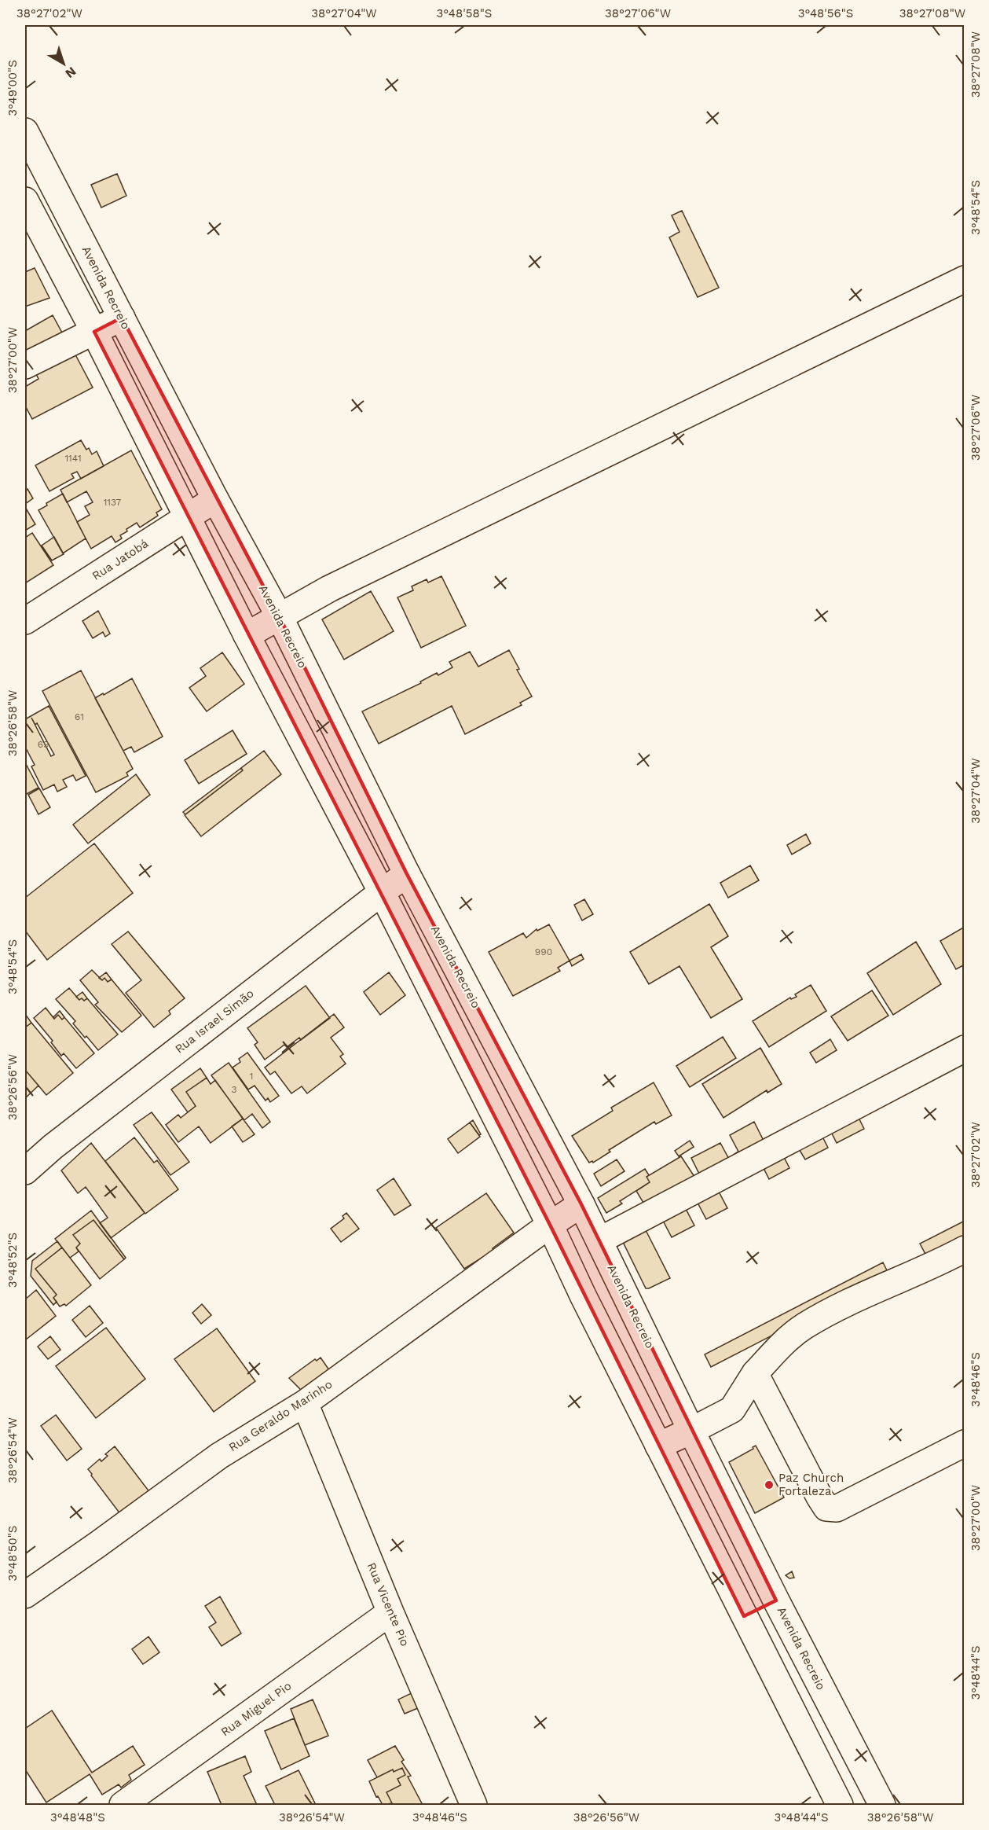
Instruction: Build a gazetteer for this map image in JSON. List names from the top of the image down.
{
  "streets": {
    "main road": [
      "Avenida Recreio",
      "Rua Jatobá",
      "Rua Israel Simão",
      "Rua Geraldo Marinho",
      "Rua Vicente Pio",
      "Rua Miguel Pio"
    ]
  },
  "crossings": [
    ["Avenida Recreio", "Rua Jatobá"],
    ["Avenida Recreio", "Rua Israel Simão"],
    ["Avenida Recreio", "Rua Geraldo Marinho"],
    ["Rua Geraldo Marinho", "Rua Vicente Pio"],
    ["Rua Vicente Pio", "Rua Miguel Pio"]
  ],
  "places": ["Paz Church Fortaleza"],
  "house_numbers": [
    "1141",
    "1137",
    "61",
    "69",
    "990",
    "1",
    "3"
  ],
  "north": "bottom right",
  "coordinates": [
    "38°27'02\"W",
    "38°27'04\"W",
    "3°48'58\"S",
    "38°27'06\"W",
    "3°48'56\"S",
    "38°27'08\"W",
    "3°49'00\"S",
    "3°48'54\"S",
    "38°27'00\"W",
    "38°26'58\"W",
    "38°26'56\"W",
    "3°48'52\"S",
    "3°48'46\"S",
    "38°26'54\"W",
    "3°48'50\"S",
    "3°48'44\"S",
    "3°48'48\"S"
  ]
}
